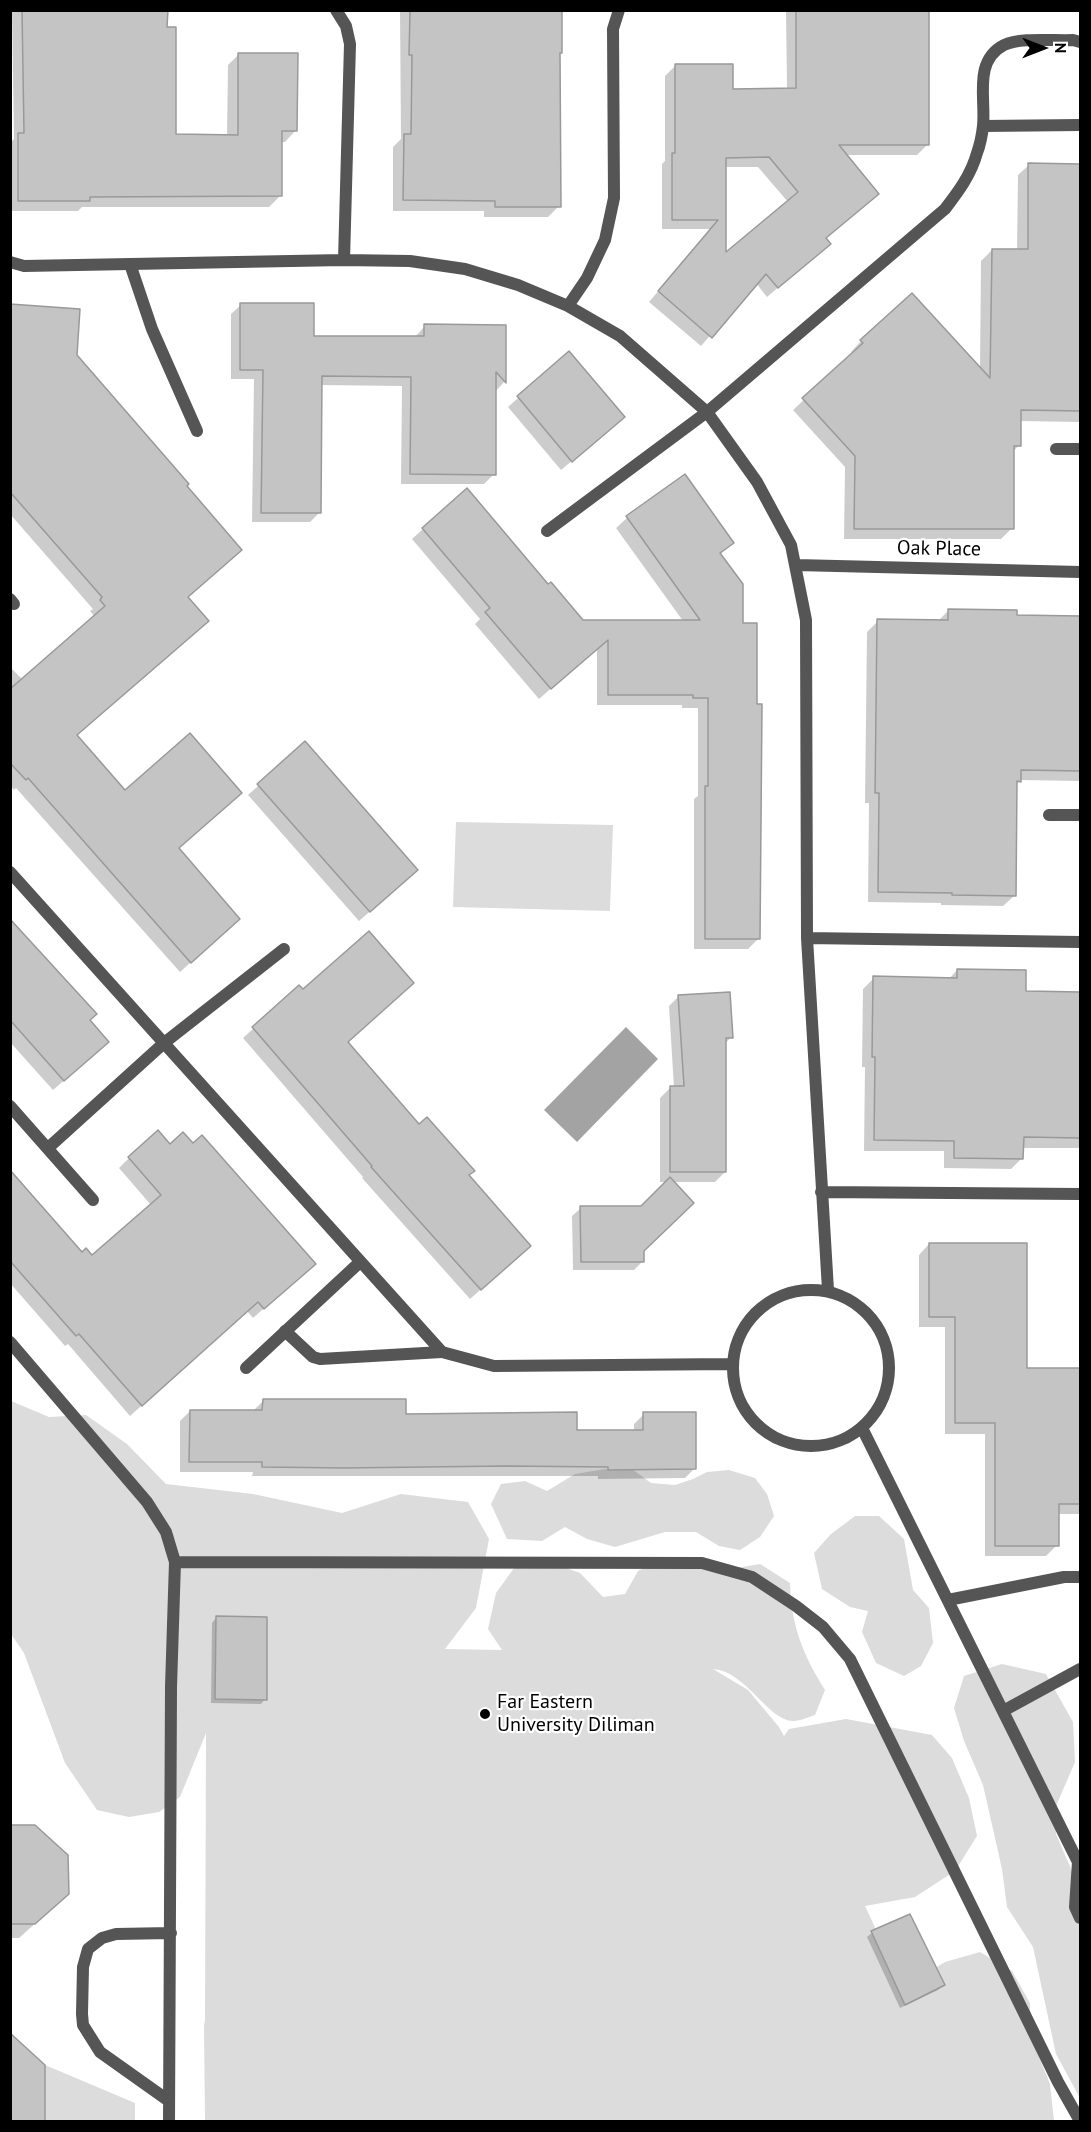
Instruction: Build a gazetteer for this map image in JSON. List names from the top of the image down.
{
  "streets": {
    "street": ["Oak Place"]
  },
  "places": ["Far Eastern University Diliman"],
  "north": "right"
}
